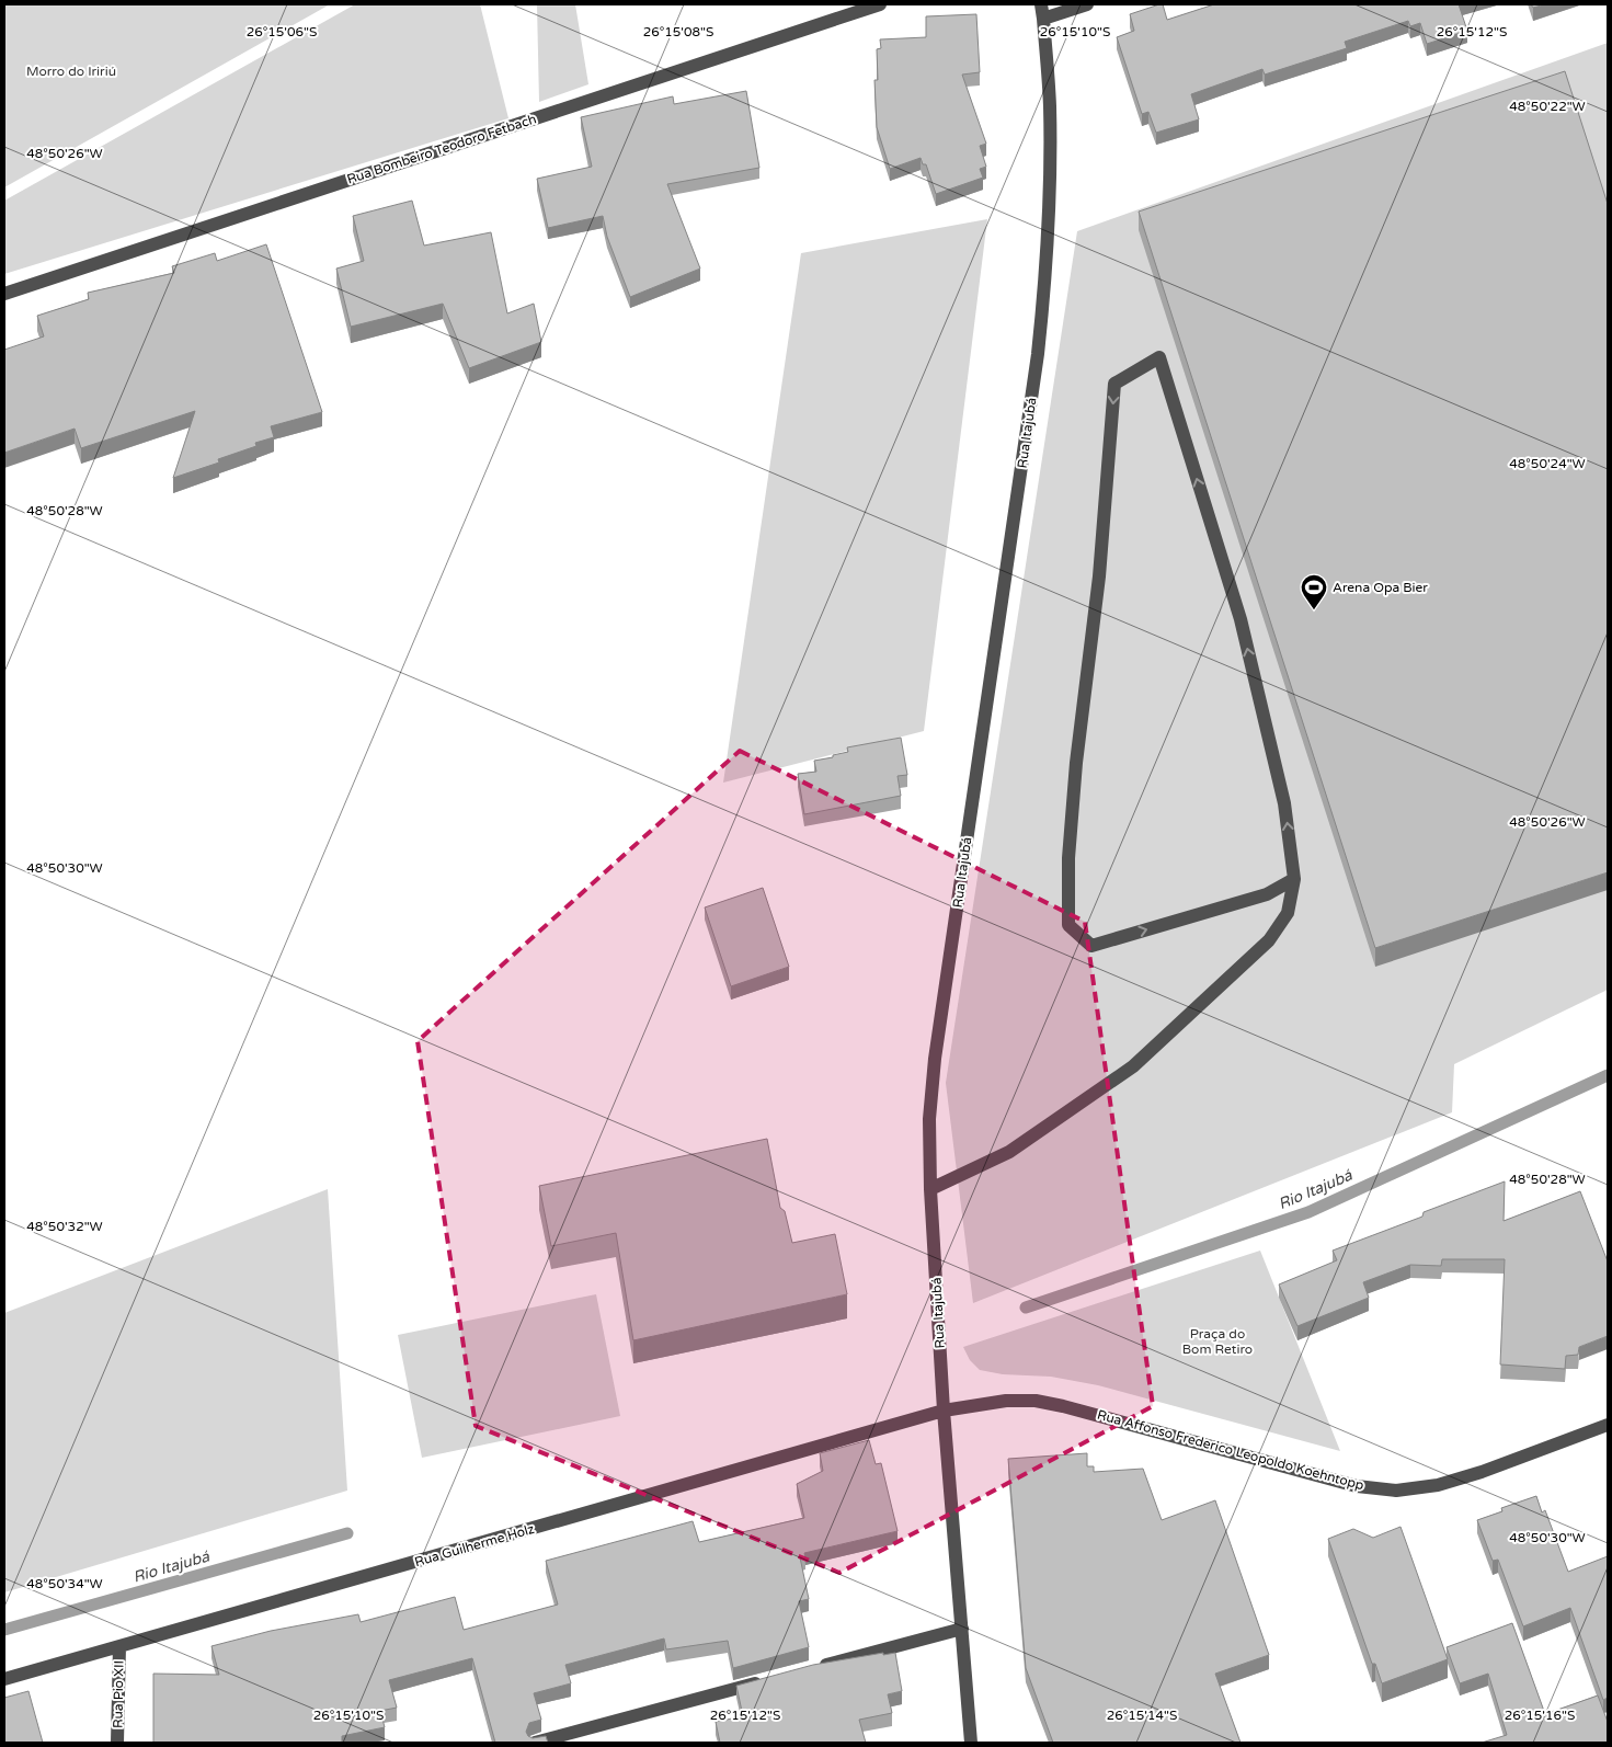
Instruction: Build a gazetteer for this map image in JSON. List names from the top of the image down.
{
  "streets": {
    "street": [
      "Rua Bombeiro Teodoro Fetbach",
      "Rua Itajubá",
      "Rua Affonso Frederico Leopoldo Koehntopp",
      "Rua Guilherme Holz",
      "Rua Pio XII"
    ]
  },
  "crossings": [
    ["Rua Itajubá", "Rua Affonso Frederico Leopoldo Koehntopp"],
    ["Rua Itajubá", "Rua Guilherme Holz"],
    ["Rua Affonso Frederico Leopoldo Koehntopp", "Rua Guilherme Holz"],
    ["Rua Guilherme Holz", "Rua Pio XII"]
  ],
  "water": ["Rio Itajubá"],
  "parks": ["Morro do Iririú", "Praça do Bom Retiro"],
  "places": {
    "sports": ["Arena Opa Bier"]
  },
  "coordinates": [
    "26°15'06\"S",
    "26°15'08\"S",
    "26°15'10\"S",
    "26°15'12\"S",
    "48°50'22\"W",
    "48°50'26\"W",
    "48°50'24\"W",
    "48°50'28\"W",
    "48°50'30\"W",
    "48°50'32\"W",
    "48°50'34\"W",
    "26°15'14\"S",
    "26°15'16\"S"
  ]
}
